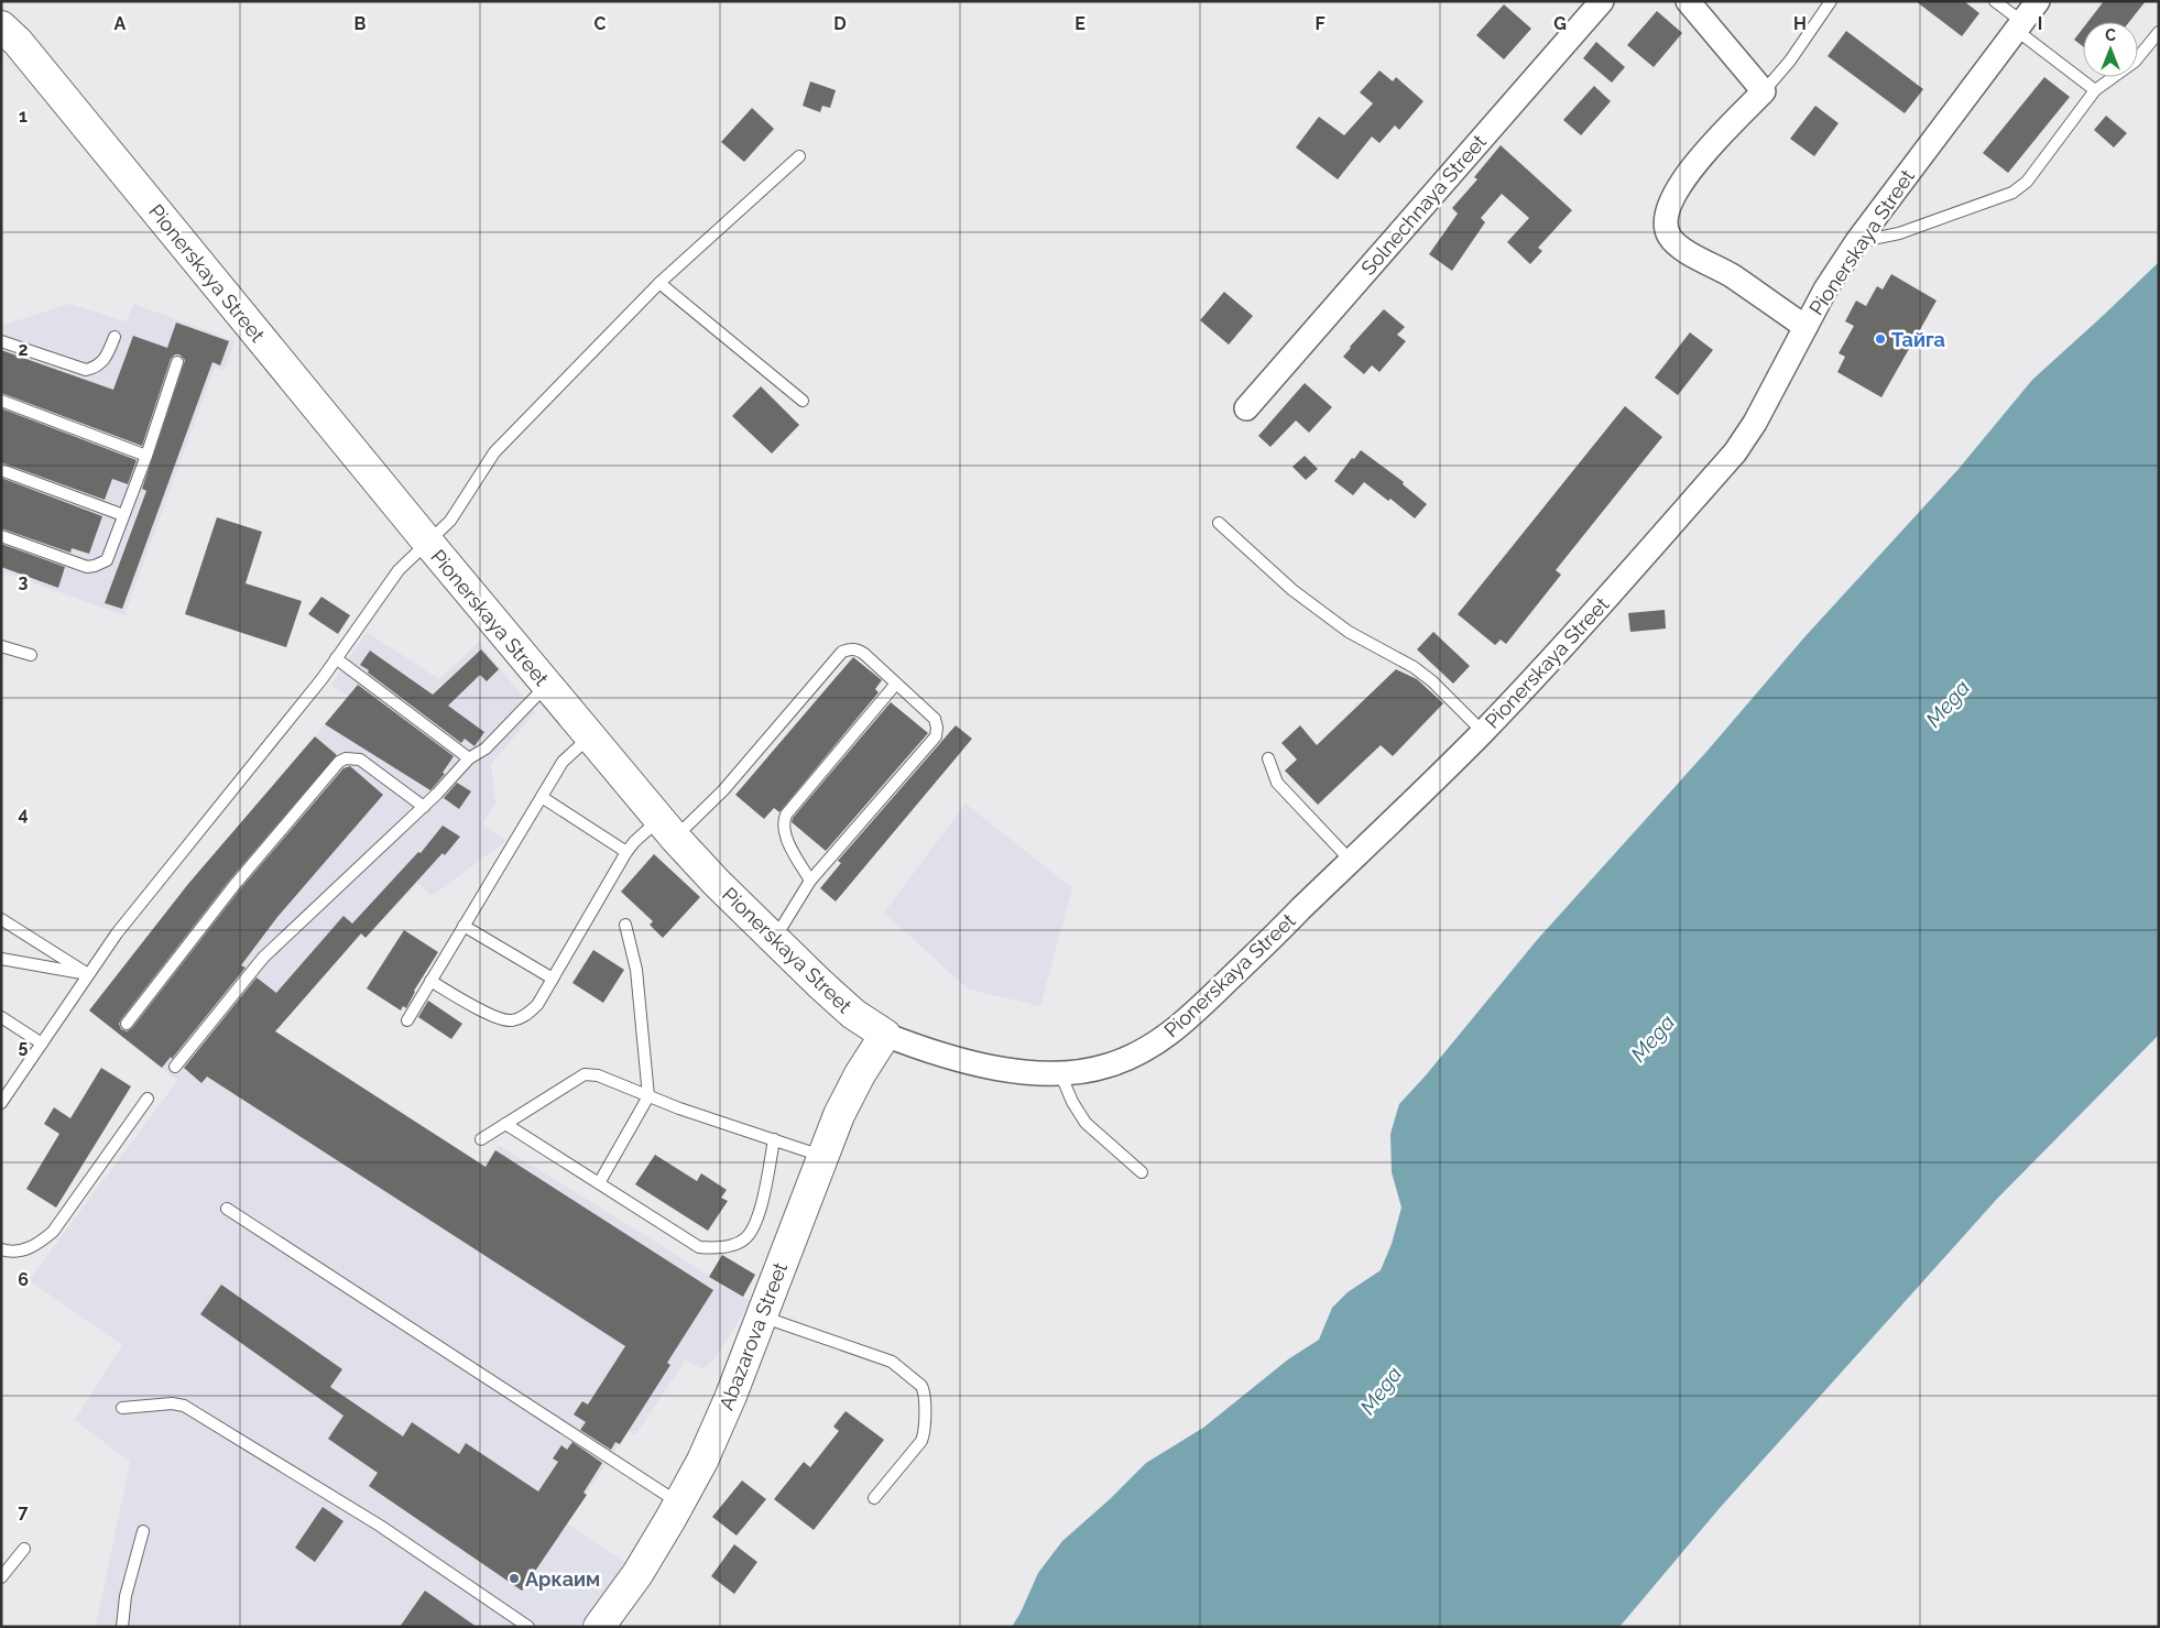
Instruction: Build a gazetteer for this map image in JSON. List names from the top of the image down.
{
  "streets": {
    "street": ["Solnechnaya Street", "Pionerskaya Street", "Abazarova Street"]
  },
  "crossings": [
    ["Pionerskaya Street", "Abazarova Street"]
  ],
  "water": ["Mega"],
  "places": ["Тайга", "Аркаим"],
  "north": "top",
  "grid": {
    "columns": [
      "A",
      "B",
      "C",
      "D",
      "E",
      "F",
      "G",
      "H",
      "I"
    ],
    "rows": [
      "1",
      "2",
      "3",
      "4",
      "5",
      "6",
      "7"
    ]
  }
}
